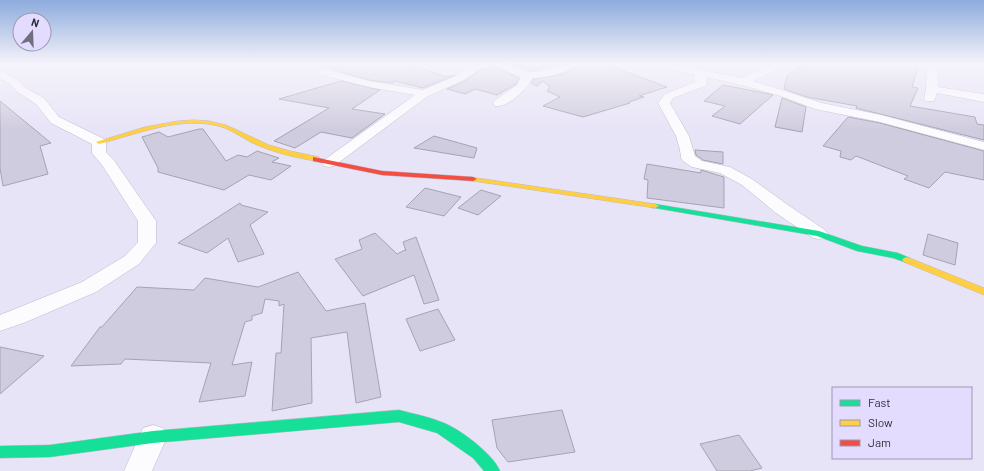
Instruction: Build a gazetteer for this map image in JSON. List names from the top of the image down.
{
  "legend": ["Fast", "Slow", "Jam"],
  "north": "top"
}
